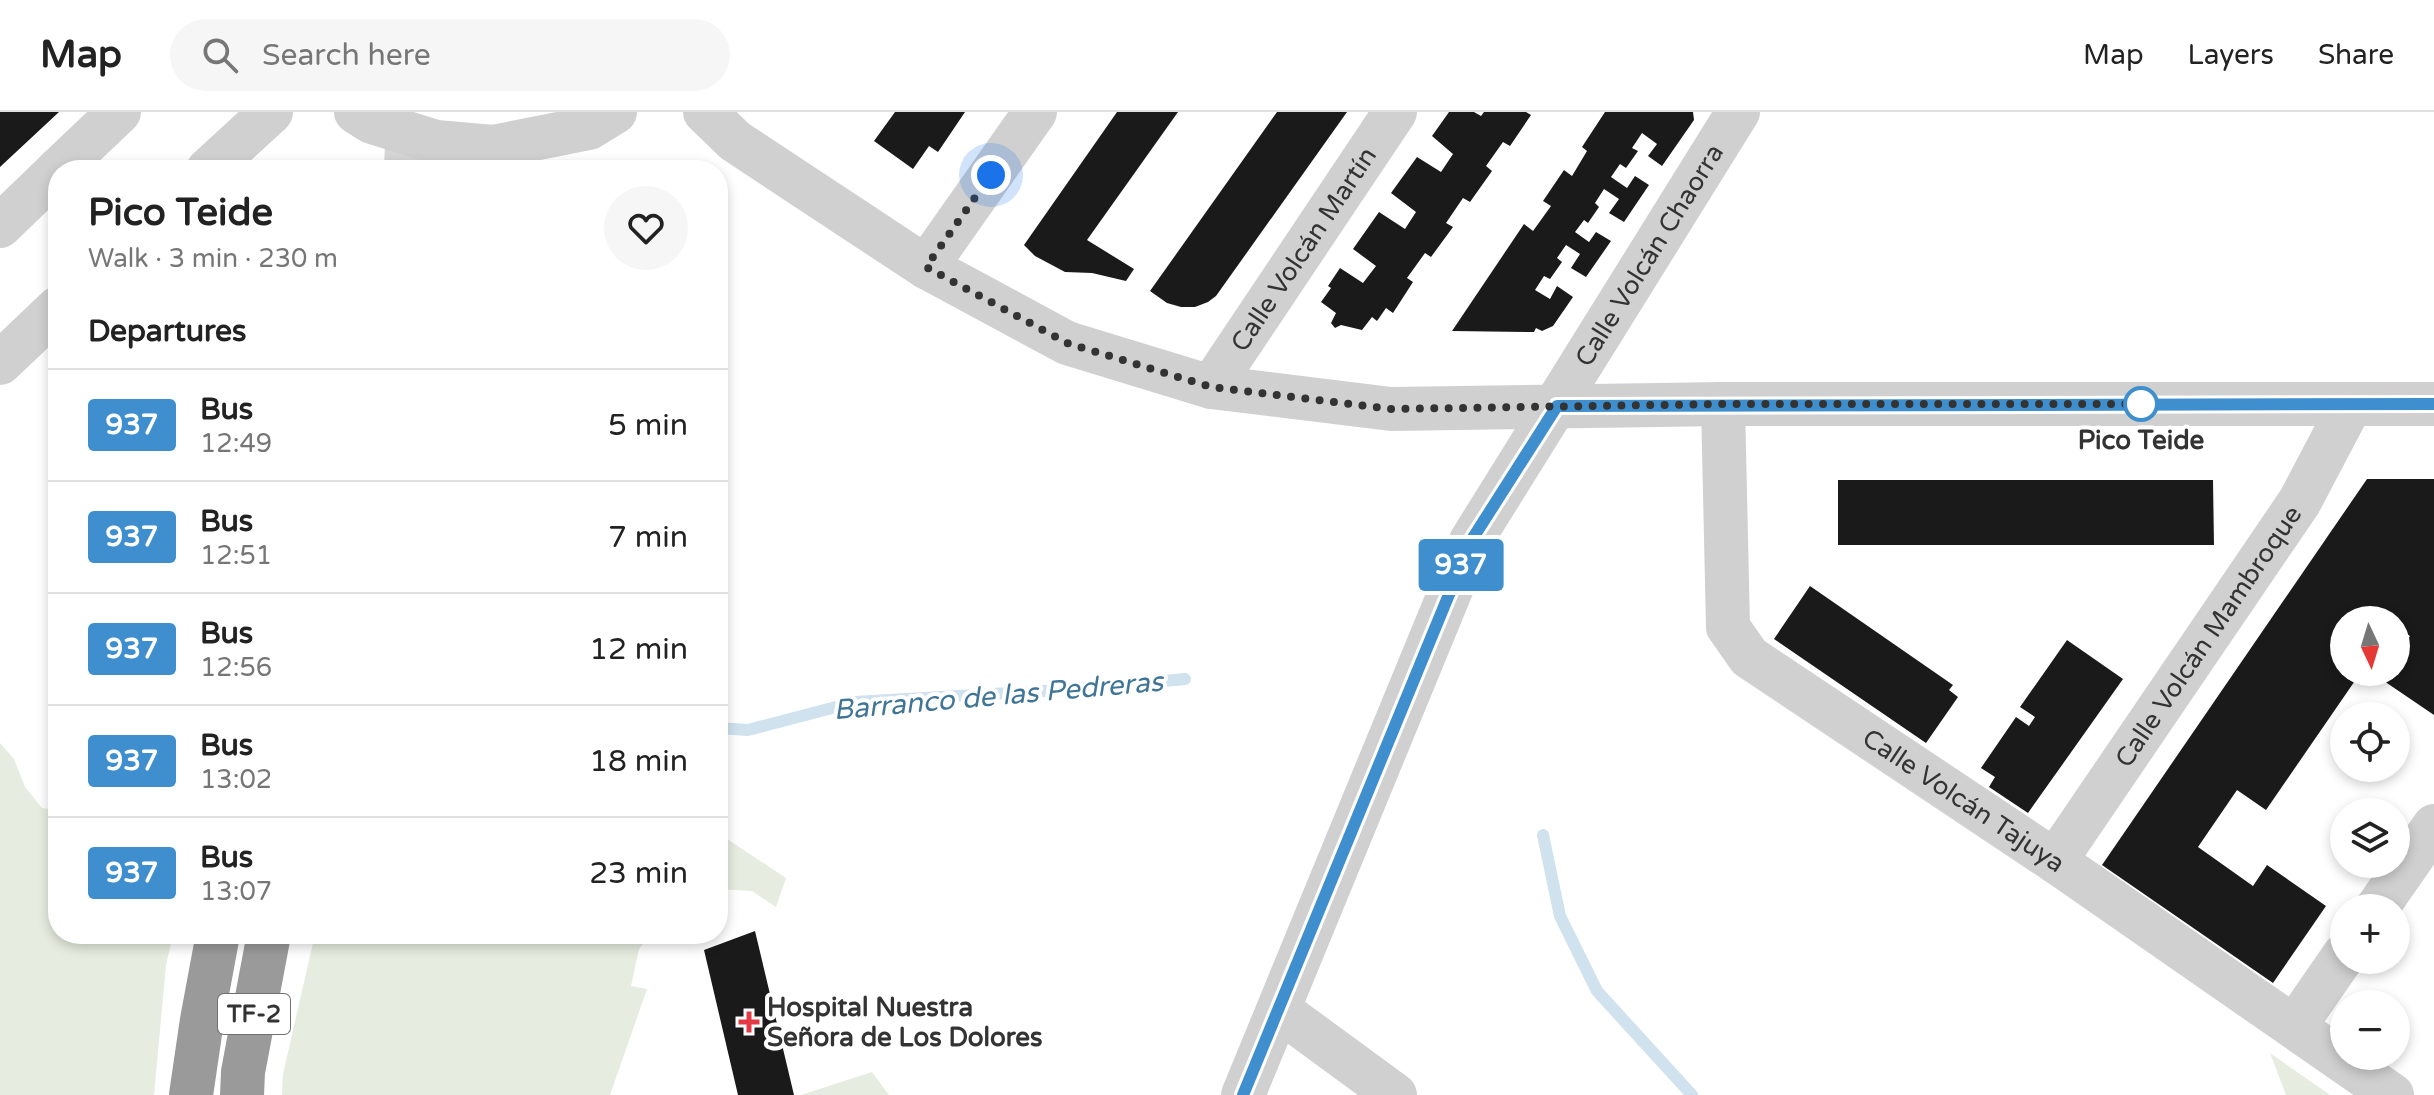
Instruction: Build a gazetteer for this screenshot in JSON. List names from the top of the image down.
{
  "streets": {
    "highway": ["TF-2"],
    "street": [
      "Calle Volcán Martín",
      "Calle Volcán Chaorra",
      "Calle Volcán Mambroque",
      "Calle Volcán Tajuya"
    ]
  },
  "crossings": [
    ["Calle Volcán Mambroque", "Calle Volcán Tajuya"]
  ],
  "water": ["Barranco de las Pedreras"],
  "places": {
    "other": ["Pico Teide"],
    "health": ["Hospital Nuestra Señora de Los Dolores"]
  },
  "lines": ["bus line 937"],
  "north": "bottom",
  "page": {
    "header": "Map",
    "search": "Search here",
    "nav": ["Map", "Layers", "Share"],
    "on_map": "937",
    "heading": [
      ["Pico Teide", "Walk · 3 min · 230 m"],
      "Departures"
    ],
    "list": [
      {
        "mark": "937",
        "name": "Bus",
        "note": "12:49",
        "value": "5 min"
      },
      {
        "mark": "937",
        "name": "Bus",
        "note": "12:51",
        "value": "7 min"
      },
      {
        "mark": "937",
        "name": "Bus",
        "note": "12:56",
        "value": "12 min"
      },
      {
        "mark": "937",
        "name": "Bus",
        "note": "13:02",
        "value": "18 min"
      },
      {
        "mark": "937",
        "name": "Bus",
        "note": "13:07",
        "value": "23 min"
      }
    ],
    "map_buttons": ["+", "−"]
  }
}
